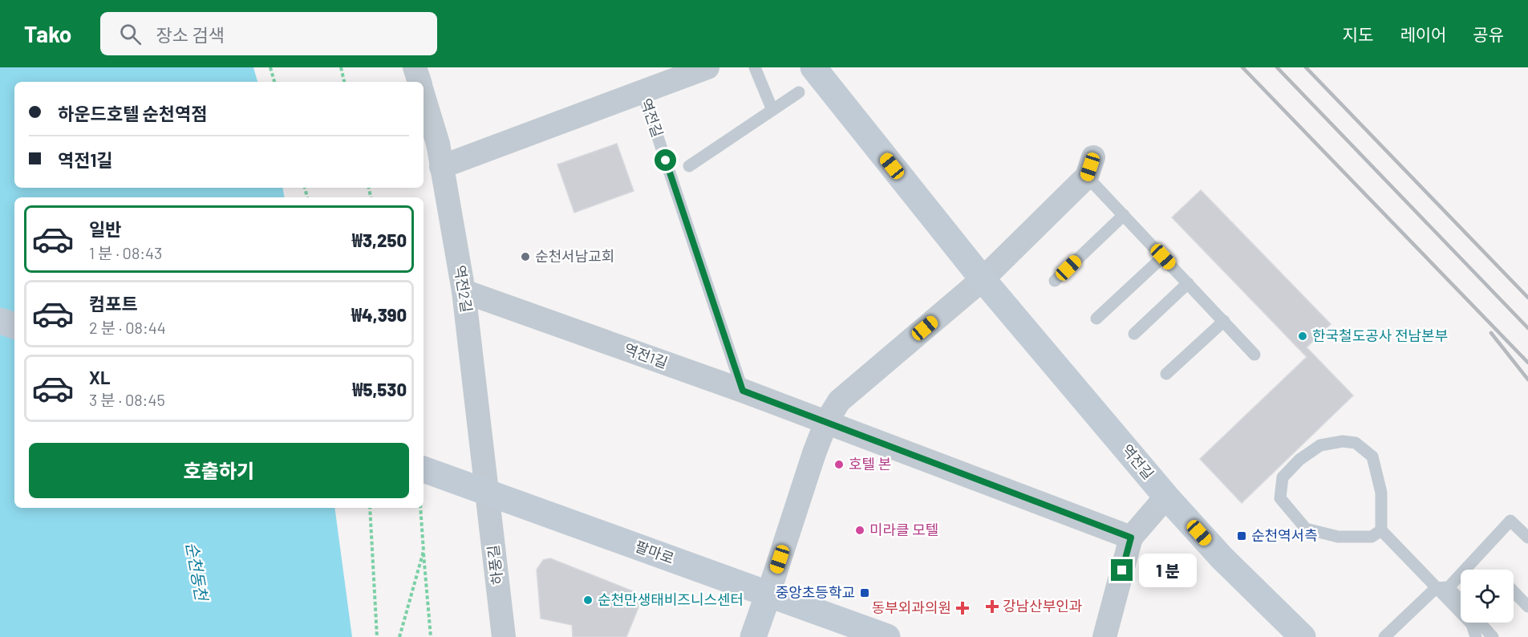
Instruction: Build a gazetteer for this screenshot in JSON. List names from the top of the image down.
{
  "streets": {
    "street": [
      "역전길",
      "역전2길",
      "역전1길",
      "팔마로",
      "하풍길"
    ]
  },
  "crossings": [
    ["역전길", "역전2길"],
    ["역전길", "역전1길"],
    ["역전2길", "역전1길"],
    ["역전2길", "팔마로"],
    ["역전2길", "하풍길"],
    ["팔마로", "하풍길"]
  ],
  "water": ["순천동천"],
  "places": {
    "other": [
      "순천서남교회",
      "한국철도공사 전남본부",
      "호텔 본",
      "미라클 모텔",
      "순천만생태비즈니스센터"
    ],
    "transit": ["순천역서측", "중앙초등학교"],
    "health": ["강남산부인과", "동부외과의원"]
  },
  "page": {
    "header": "Tako",
    "search": "장소 검색",
    "nav": ["지도", "레이어", "공유"],
    "banner": ["하운드호텔 순천역점", "역전1길"],
    "list": [
      {
        "name": "일반",
        "note": "1 분 · 08:43",
        "value": "₩3,250"
      },
      {
        "name": "컴포트",
        "note": "2 분 · 08:44",
        "value": "₩4,390"
      },
      {
        "name": "XL",
        "note": "3 분 · 08:45",
        "value": "₩5,530"
      }
    ],
    "buttons": "호출하기",
    "bubble": "1 분"
  }
}
